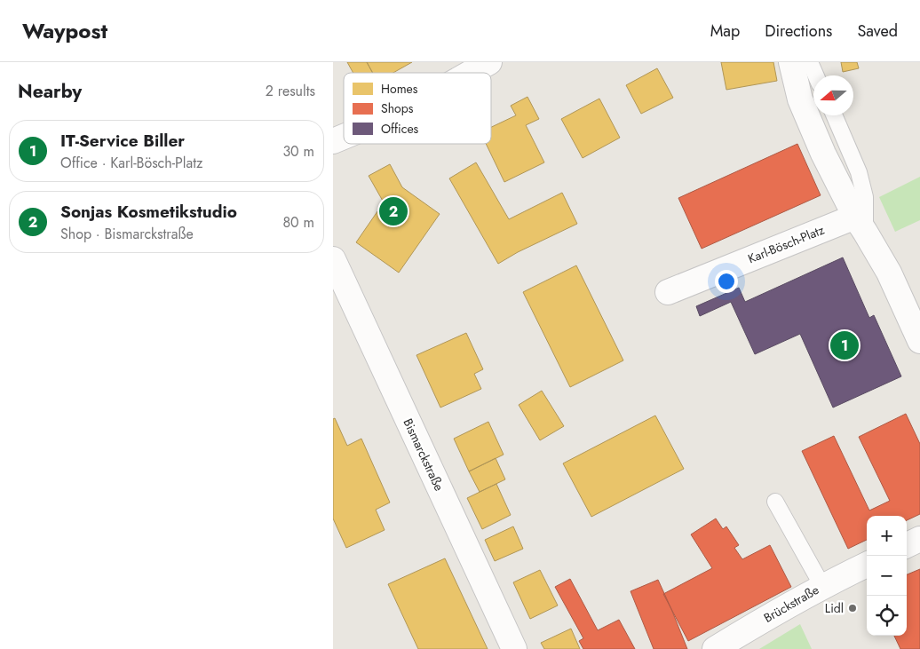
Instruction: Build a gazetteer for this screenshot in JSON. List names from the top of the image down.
{
  "streets": {
    "street": ["Karl-Bösch-Platz", "Bismarckstraße", "Brückstraße"]
  },
  "places": ["Lidl"],
  "legend": ["Homes", "Shops", "Offices"],
  "north": "left",
  "page": {
    "header": "Waypost",
    "nav": ["Map", "Directions", "Saved"],
    "heading": ["Nearby", "2 results"],
    "list": [
      {
        "mark": "1",
        "name": "IT-Service Biller",
        "note": "Office · Karl-Bösch-Platz",
        "value": "30 m"
      },
      {
        "mark": "2",
        "name": "Sonjas Kosmetikstudio",
        "note": "Shop · Bismarckstraße",
        "value": "80 m"
      }
    ],
    "pins": ["2", "1"],
    "map_buttons": ["+", "−"]
  }
}
